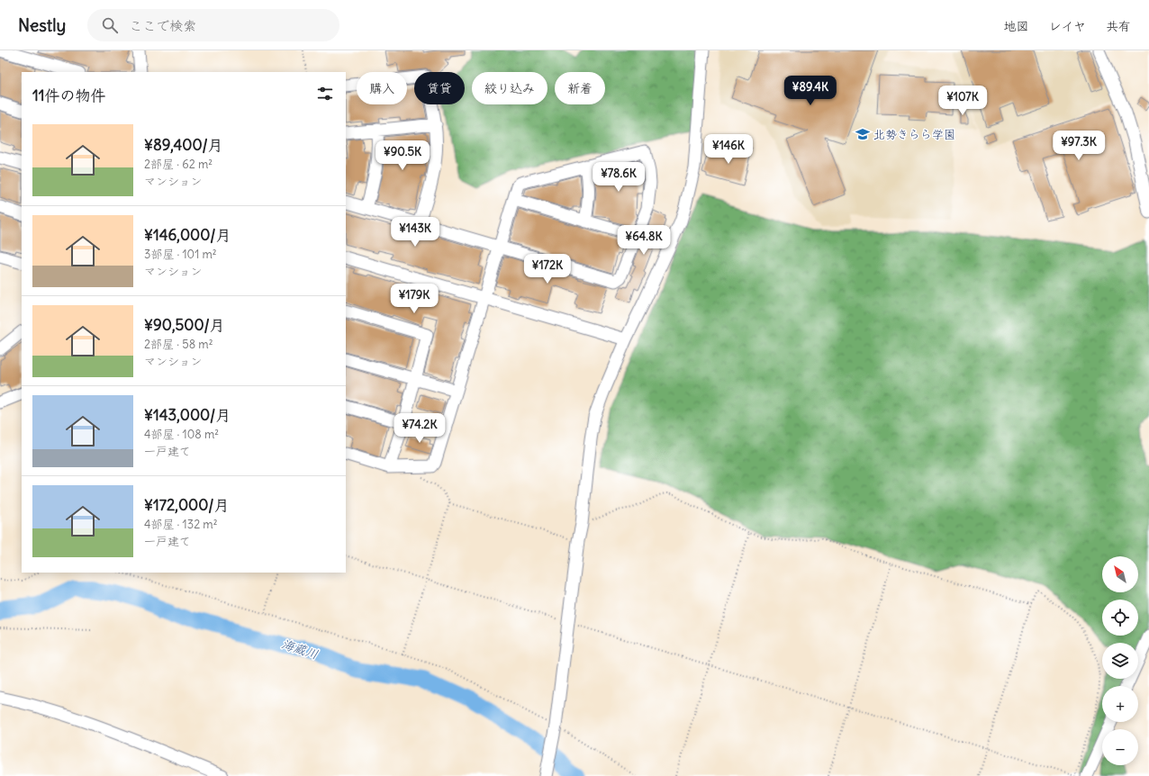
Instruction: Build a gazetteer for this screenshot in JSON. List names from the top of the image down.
{
  "water": ["海蔵川"],
  "places": {
    "school or university": ["北勢きらら学園"]
  },
  "north": "top left",
  "page": {
    "header": "Nestly",
    "search": "ここで検索",
    "nav": ["地図", "レイヤ", "共有"],
    "chip": [
      "購入",
      "賃貸",
      "絞り込み",
      "新着"
    ],
    "heading": "11件の物件",
    "price": [
      "¥89.4K",
      "¥107K",
      "¥97.3K",
      "¥146K",
      "¥90.5K",
      "¥78.6K",
      "¥143K",
      "¥64.8K",
      "¥172K",
      "¥179K",
      "¥74.2K"
    ],
    "list": [
      {
        "name": "¥89,400/月",
        "note": "2部屋 · 62 m² · マンション"
      },
      {
        "name": "¥146,000/月",
        "note": "3部屋 · 101 m² · マンション"
      },
      {
        "name": "¥90,500/月",
        "note": "2部屋 · 58 m² · マンション"
      },
      {
        "name": "¥143,000/月",
        "note": "4部屋 · 108 m² · 一戸建て"
      },
      {
        "name": "¥172,000/月",
        "note": "4部屋 · 132 m² · 一戸建て"
      }
    ],
    "map_buttons": ["+", "−"]
  }
}
